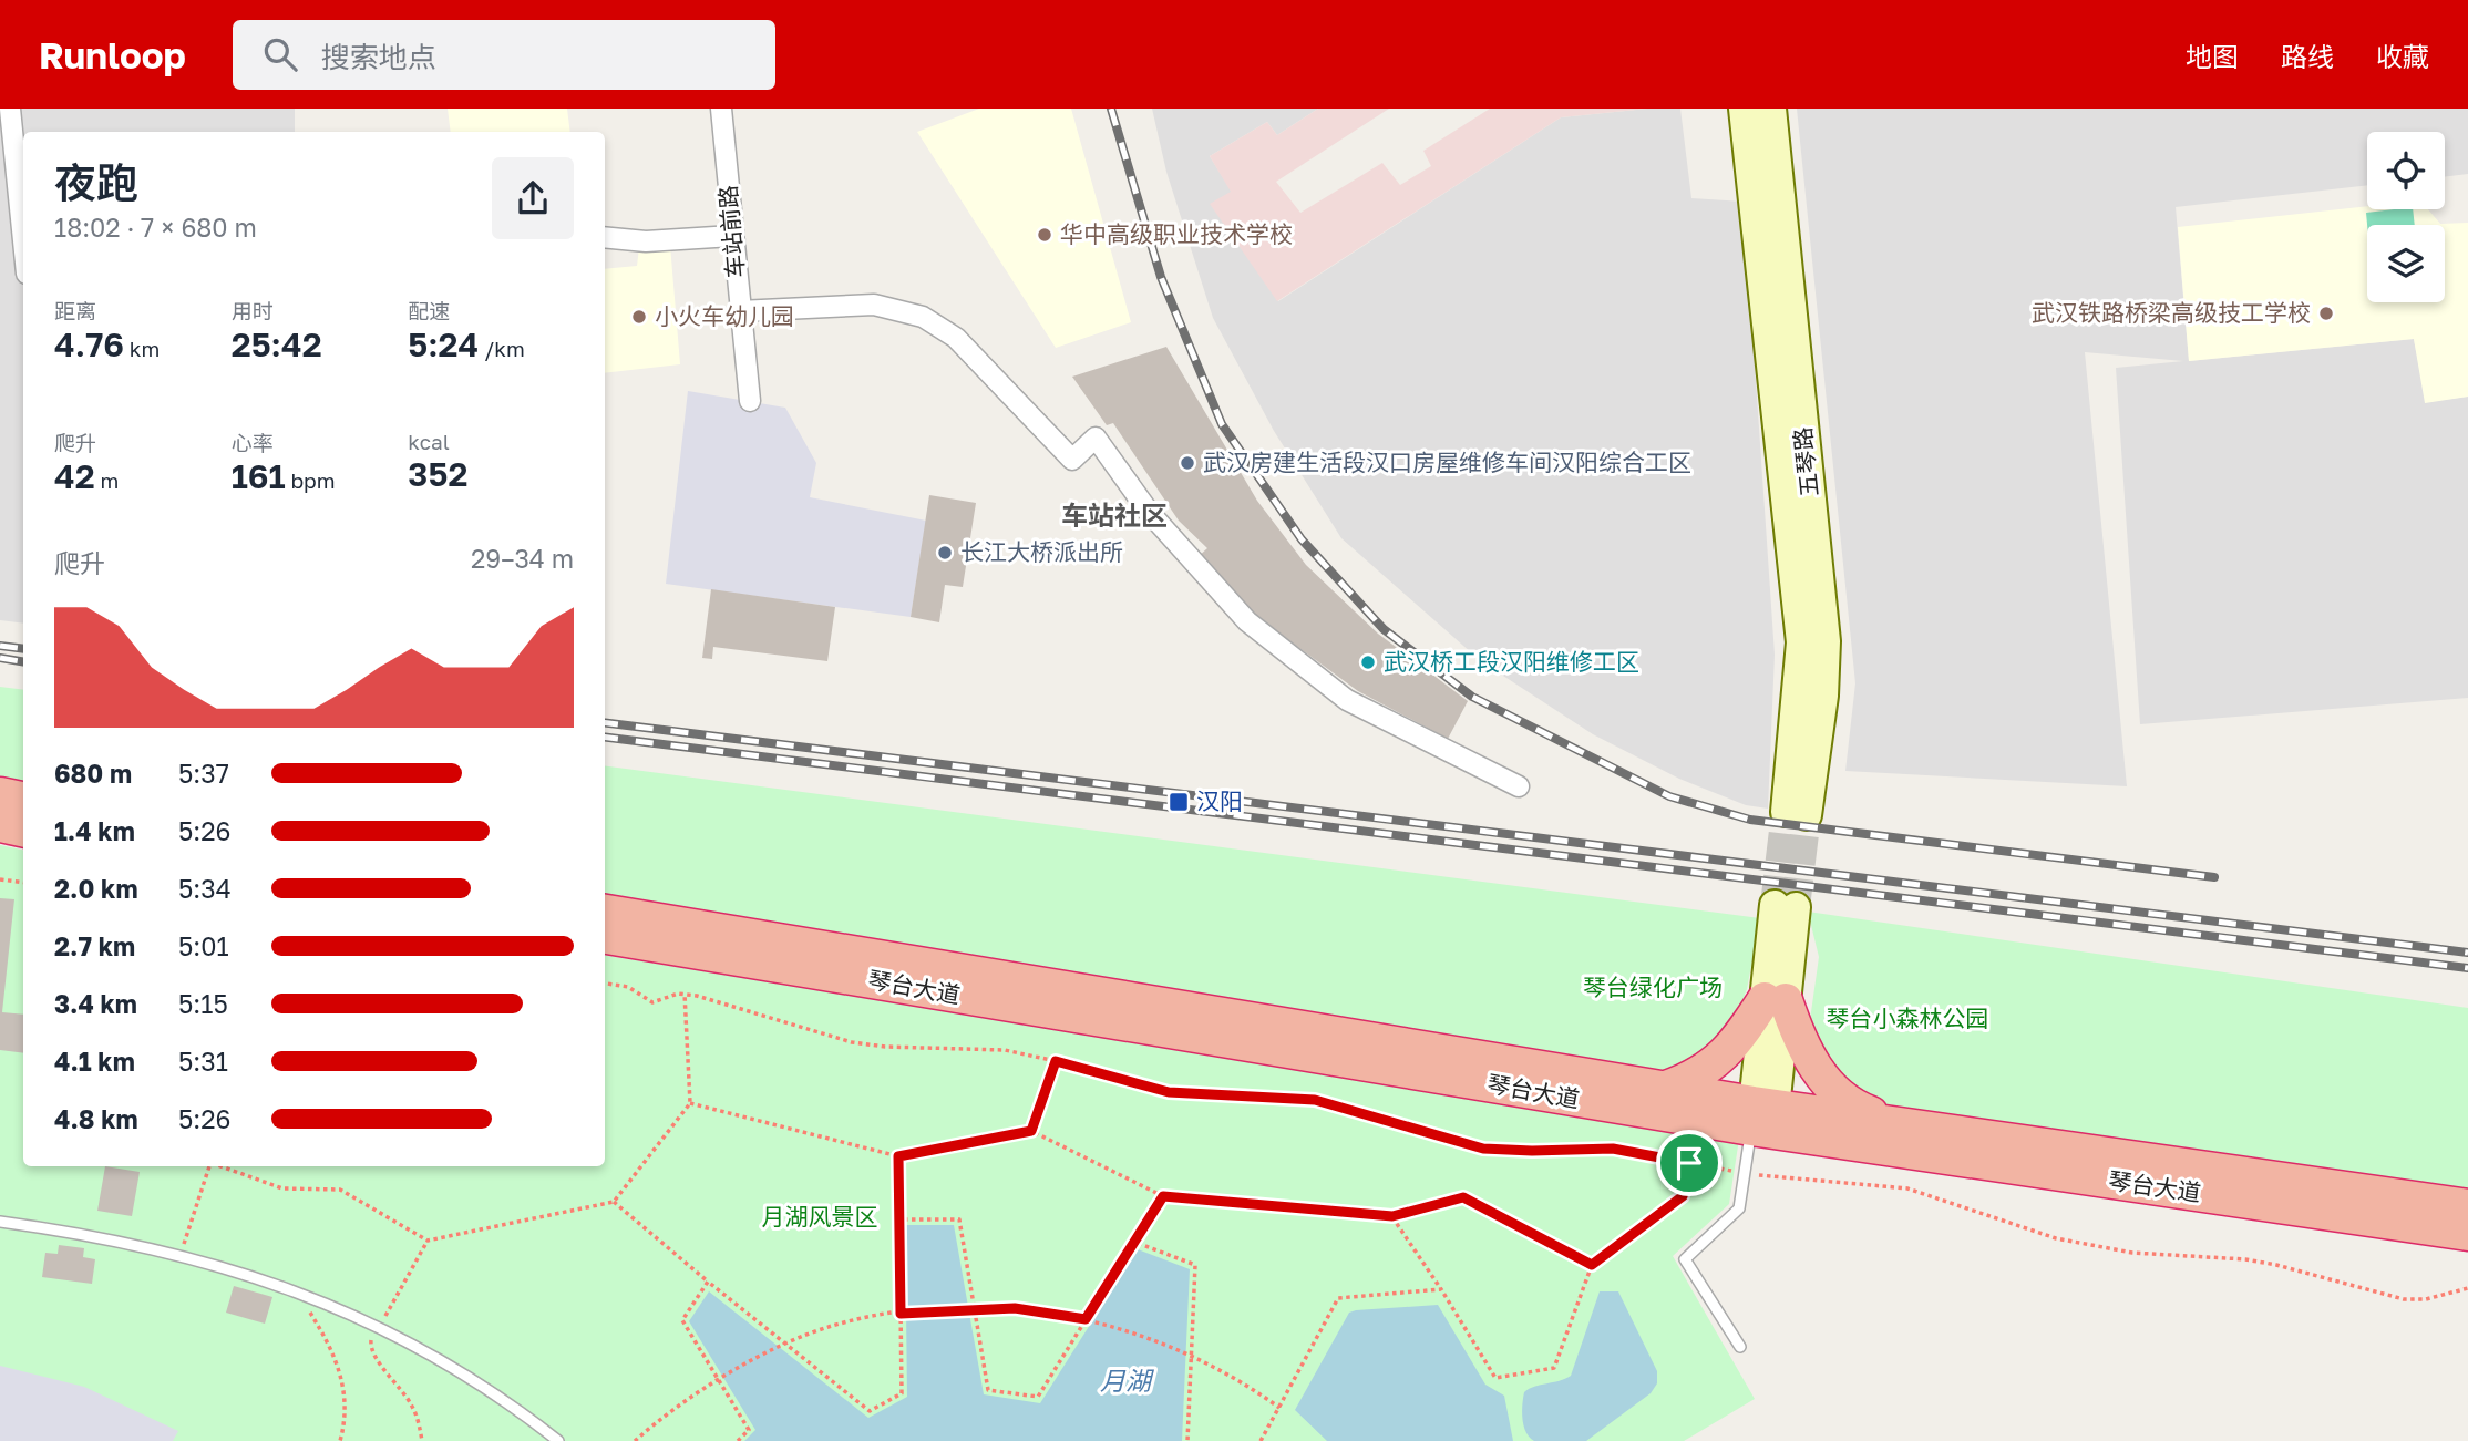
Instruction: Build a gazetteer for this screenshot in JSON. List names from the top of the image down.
{
  "streets": {
    "highway": ["琴台大道"],
    "main road": ["五琴路"],
    "street": ["车站前路"]
  },
  "districts": ["车站社区"],
  "water": ["月湖"],
  "parks": ["琴台绿化广场", "琴台小森林公园", "月湖风景区"],
  "places": {
    "other": [
      "华中高级职业技术学校",
      "武汉铁路桥梁高级技工学校",
      "小火车幼儿园",
      "武汉房建生活段汉口房屋维修车间汉阳综合工区",
      "长江大桥派出所",
      "武汉桥工段汉阳维修工区"
    ],
    "transit": ["汉阳"]
  },
  "page": {
    "header": "Runloop",
    "search": "搜索地点",
    "nav": ["地图", "路线", "收藏"],
    "heading": ["夜跑", "18:02 · 7 × 680 m"],
    "stats": [
      ["距离", "4.76 km"],
      ["用时", "25:42"],
      ["配速", "5:24 /km"],
      ["爬升", "42 m"],
      ["心率", "161 bpm"],
      ["kcal", "352"]
    ],
    "chart": ["爬升", "29–34 m"],
    "list": [
      {
        "name": "680 m",
        "note": "5:37"
      },
      {
        "name": "1.4 km",
        "note": "5:26"
      },
      {
        "name": "2.0 km",
        "note": "5:34"
      },
      {
        "name": "2.7 km",
        "note": "5:01"
      },
      {
        "name": "3.4 km",
        "note": "5:15"
      },
      {
        "name": "4.1 km",
        "note": "5:31"
      },
      {
        "name": "4.8 km",
        "note": "5:26"
      }
    ]
  }
}
